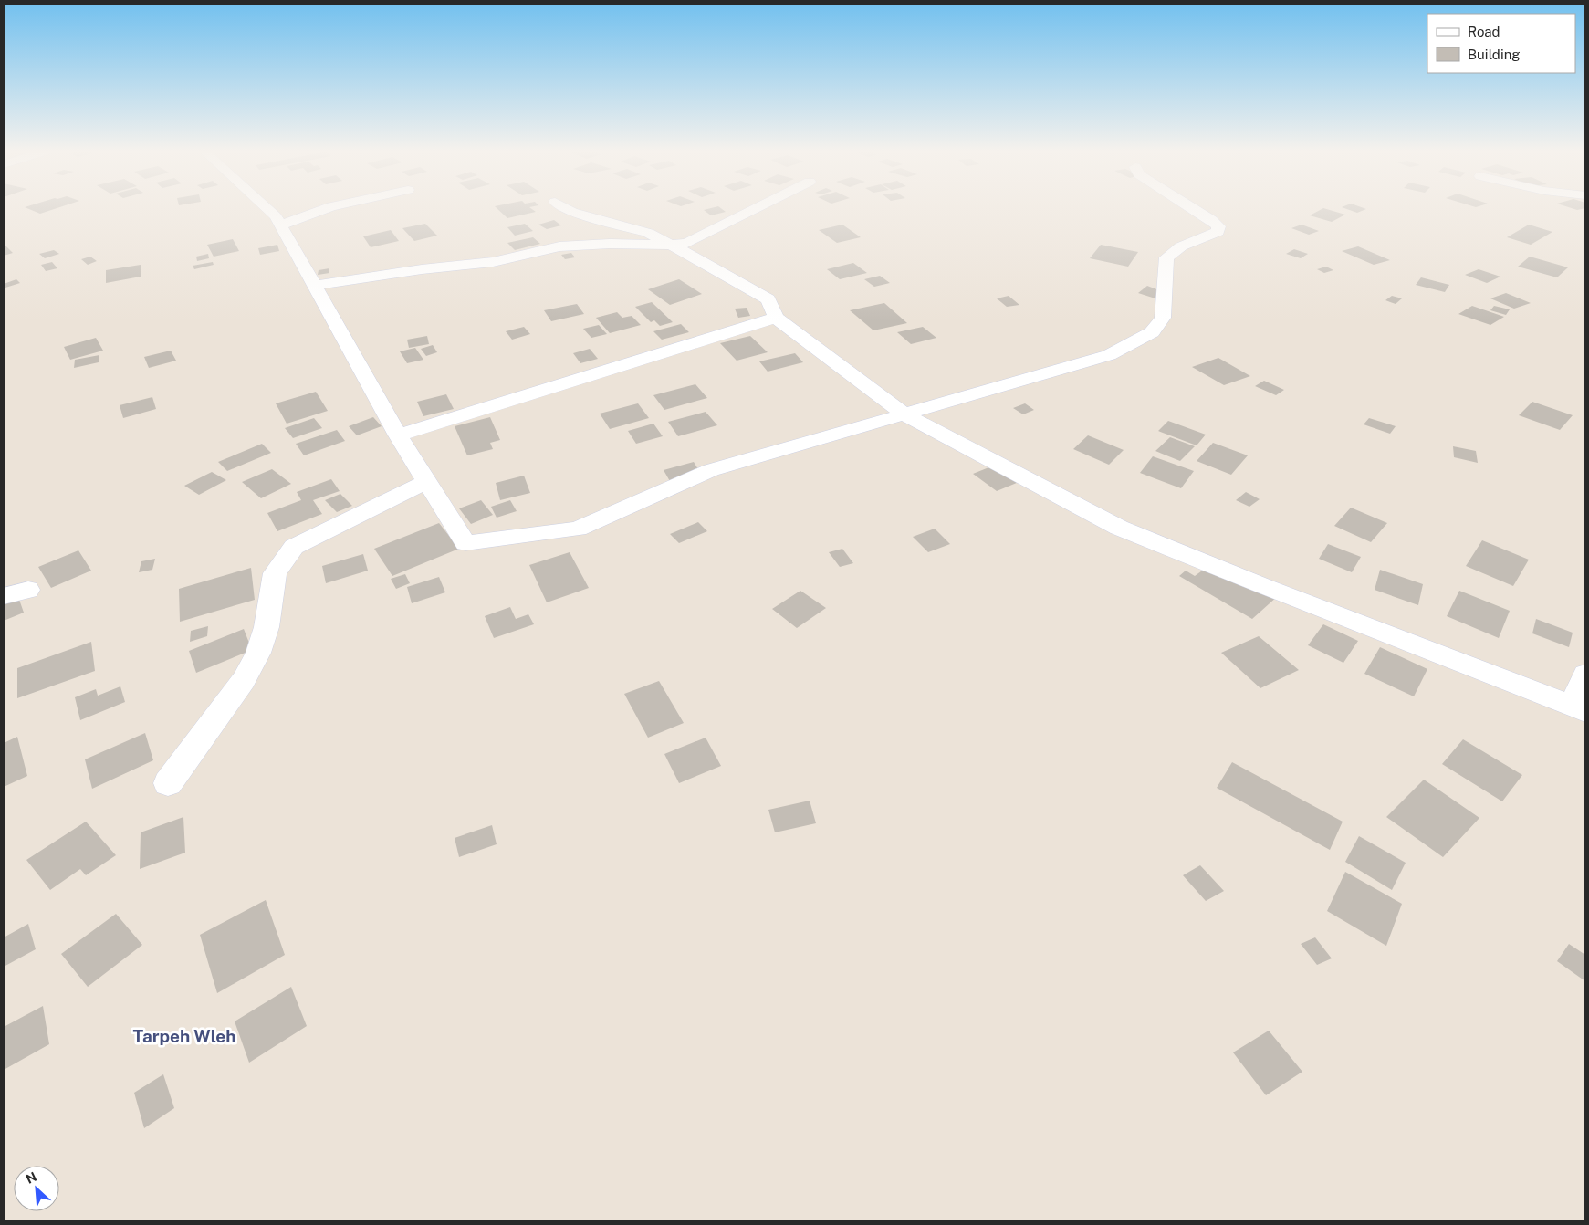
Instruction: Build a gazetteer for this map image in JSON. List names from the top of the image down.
{
  "districts": ["Tarpeh Wleh"],
  "legend": ["Road", "Building"],
  "north": "top left"
}
